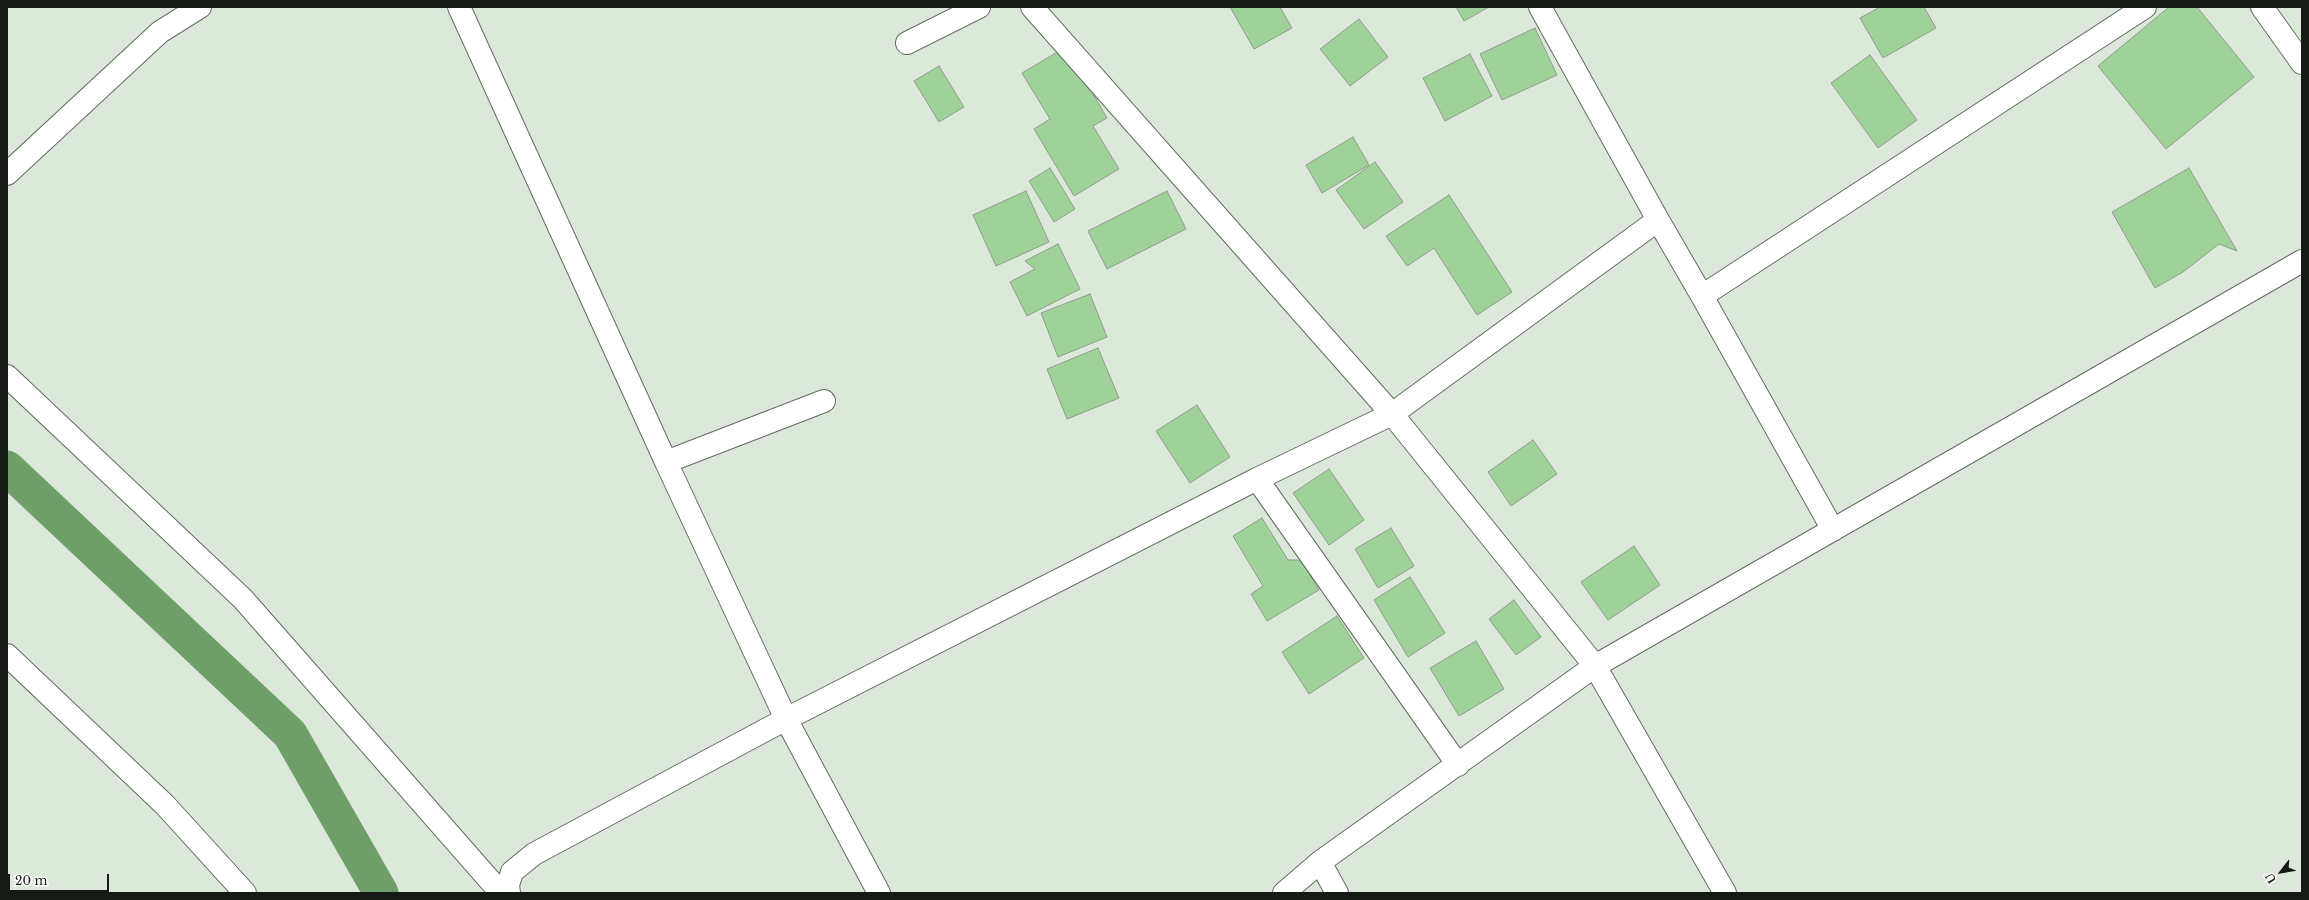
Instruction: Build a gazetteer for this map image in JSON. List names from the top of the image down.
{
  "scale_bar": "20 m",
  "north": "bottom left"
}
